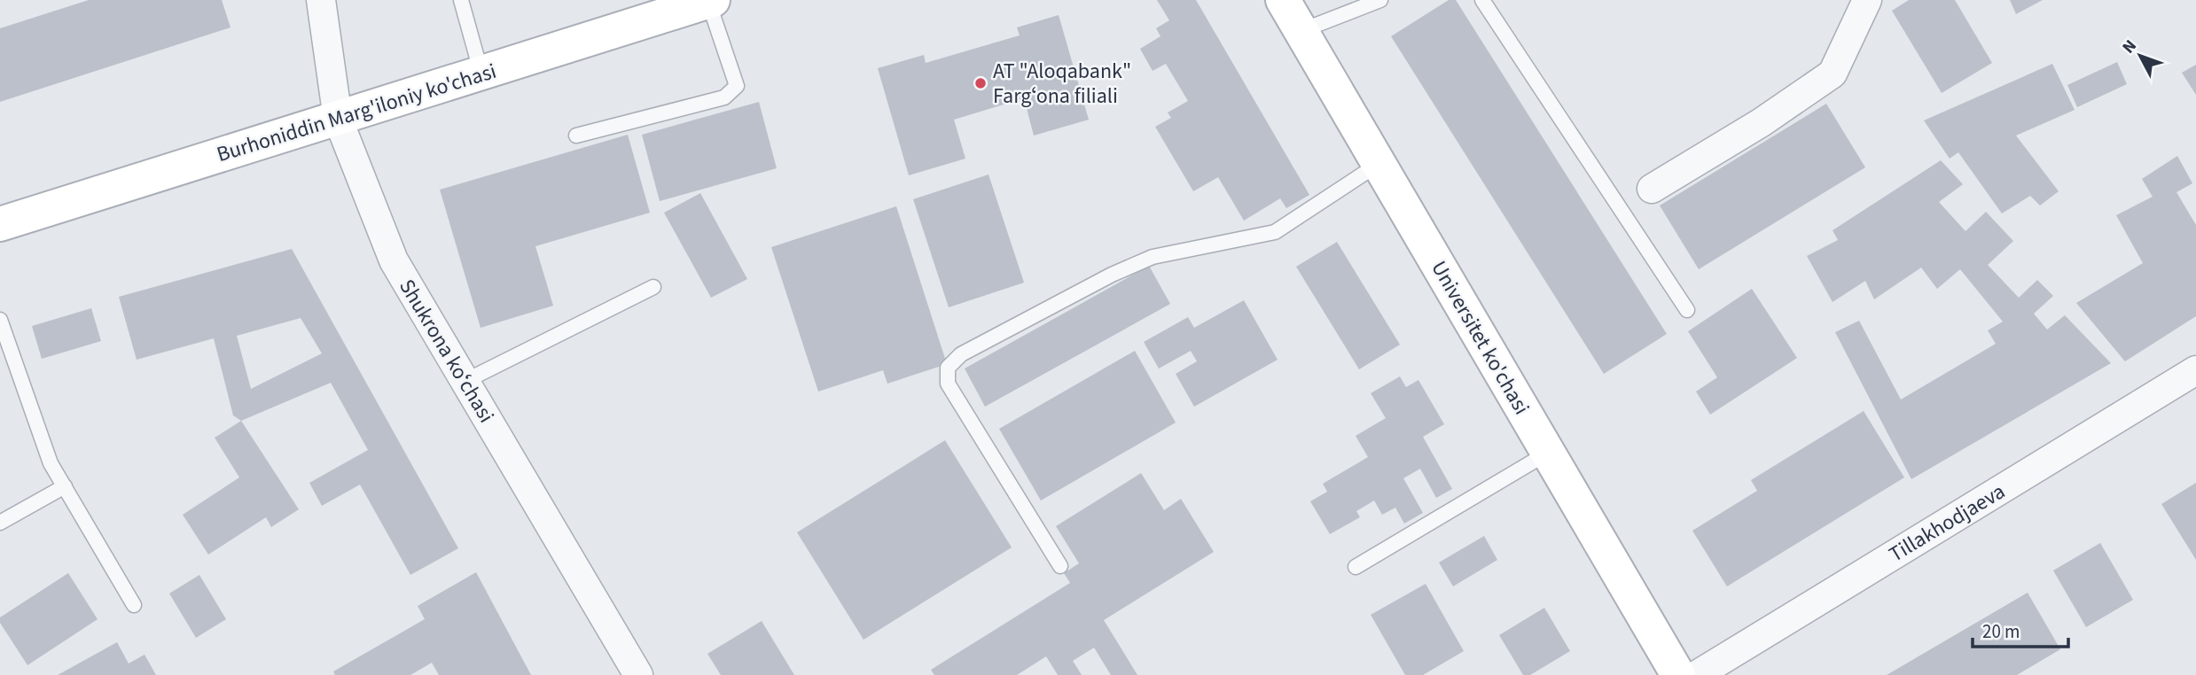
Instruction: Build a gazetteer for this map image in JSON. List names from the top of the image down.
{
  "streets": {
    "main road": ["Burhoniddin Marg'iloniy ko'chasi", "Universitet ko'chasi"],
    "street": ["Shukrona koʻchasi", "Tillakhodjaeva"]
  },
  "crossings": [
    ["Burhoniddin Marg'iloniy ko'chasi", "Shukrona koʻchasi"]
  ],
  "places": ["AT \"Aloqabank\" Fargʻona filiali"],
  "scale_bar": "20 m",
  "north": "top left"
}
